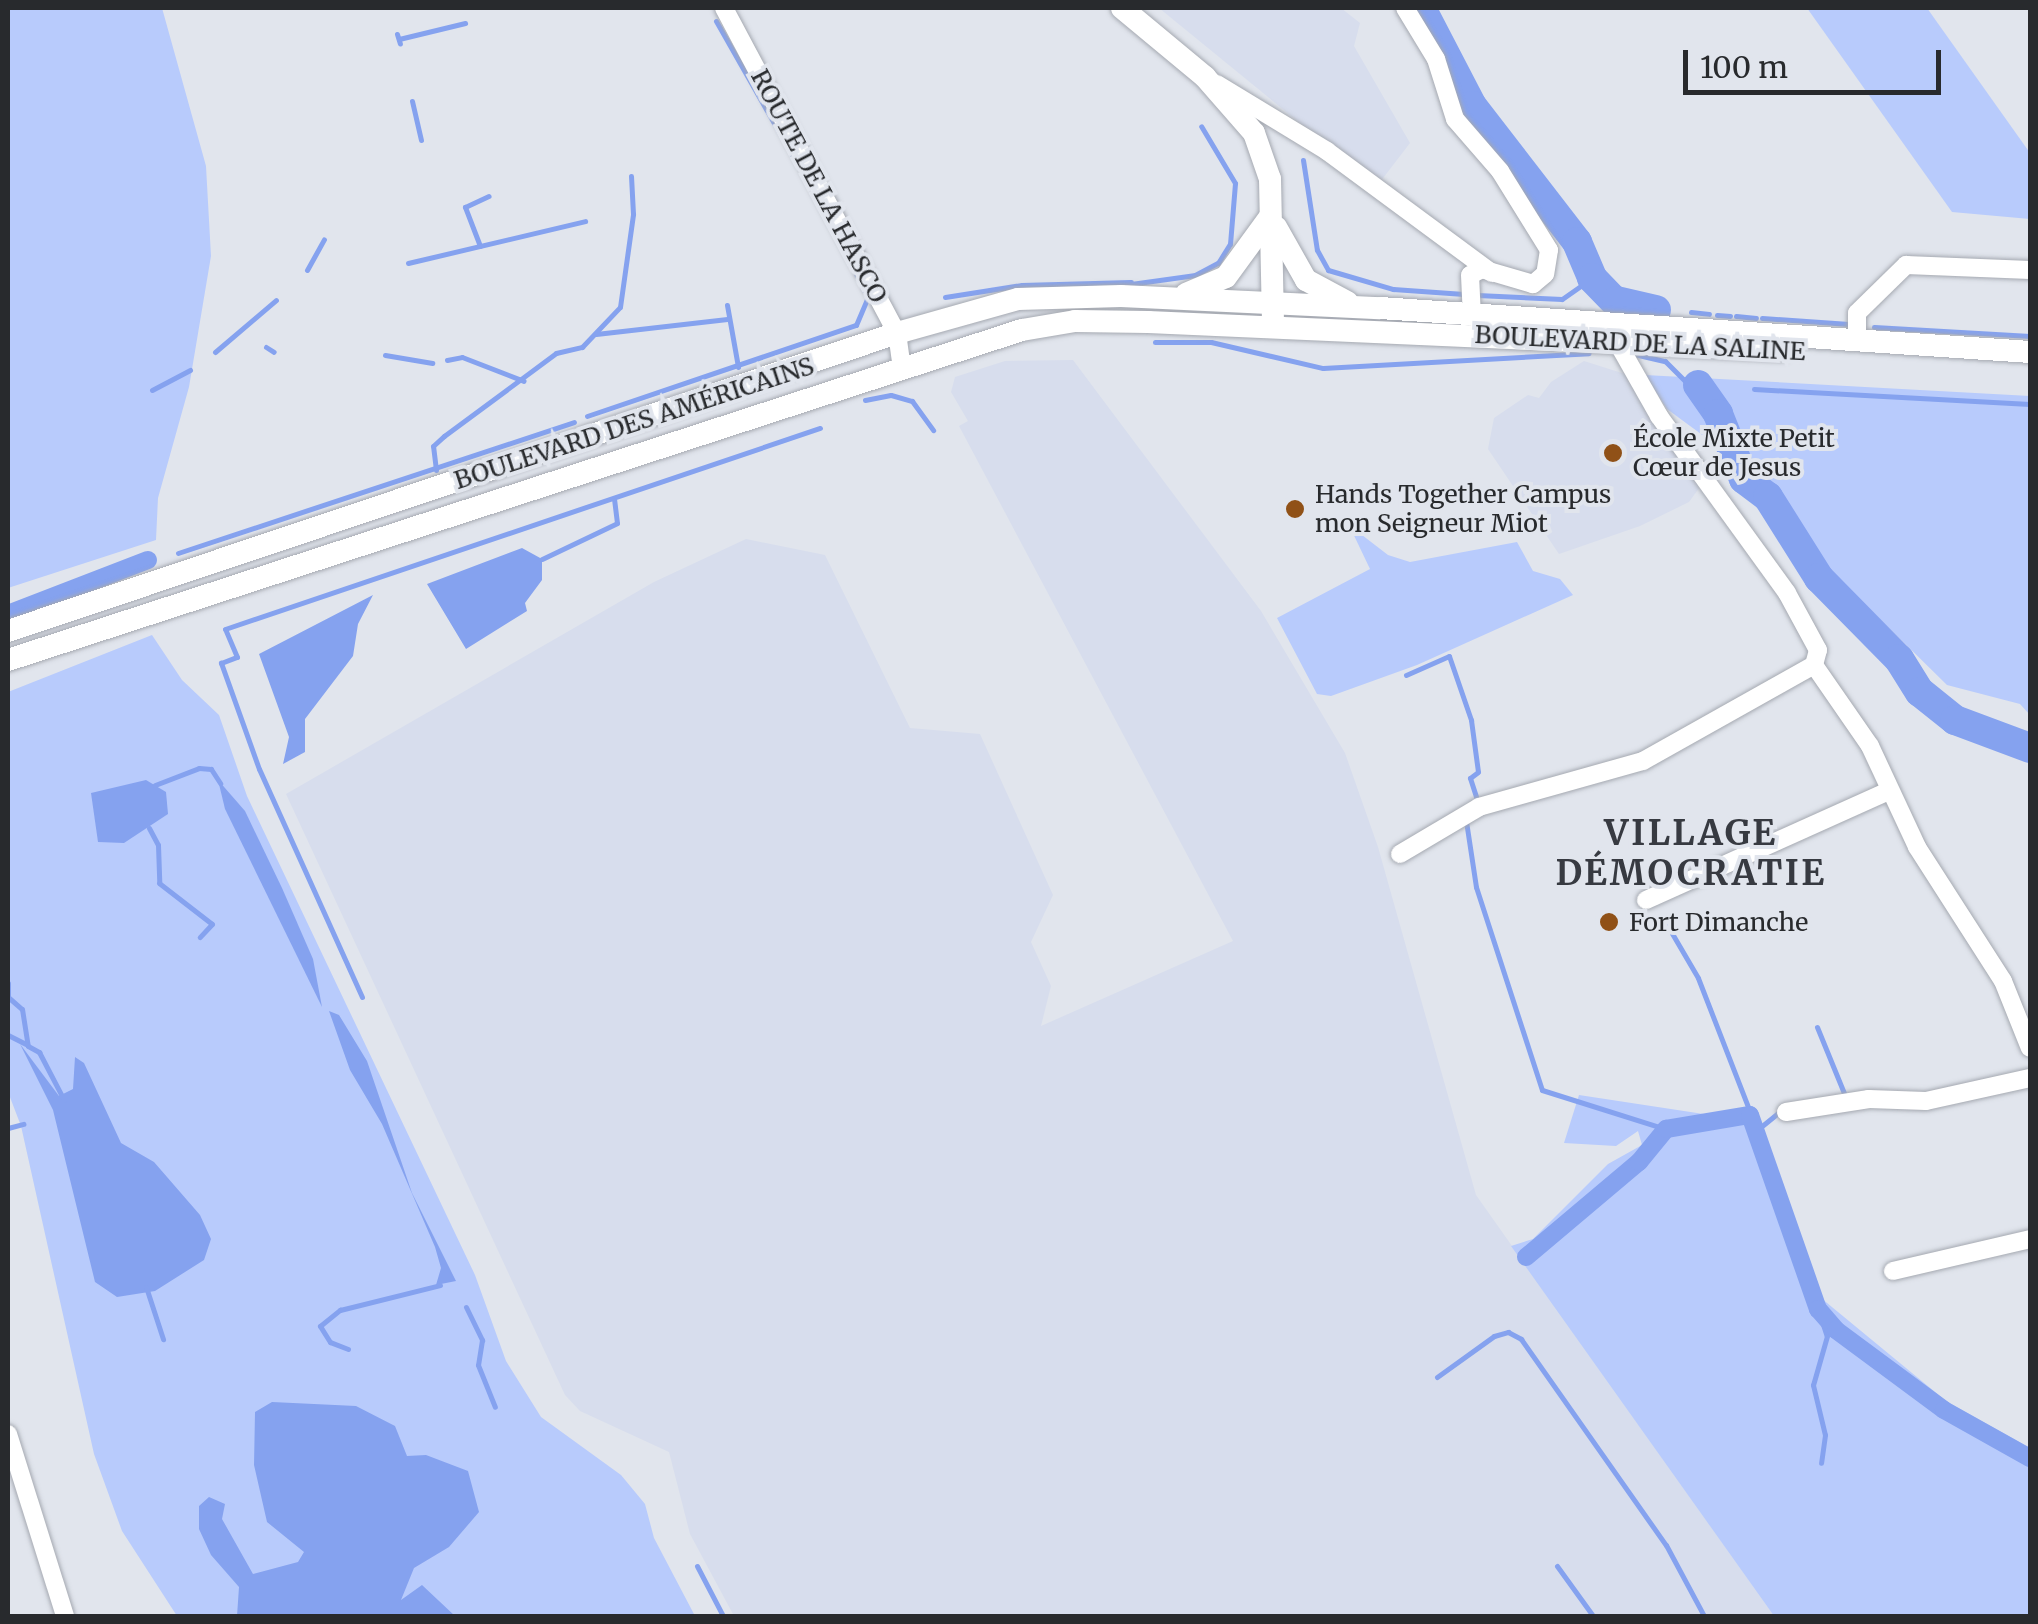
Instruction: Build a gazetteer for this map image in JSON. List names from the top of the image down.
{
  "streets": {
    "main road": ["BOULEVARD DE LA SALINE", "BOULEVARD DES AMÉRICAINS"],
    "street": ["ROUTE DE LA HASCO"]
  },
  "crossings": [
    ["ROUTE DE LA HASCO", "BOULEVARD DES AMÉRICAINS"],
    ["BOULEVARD DE LA SALINE", "BOULEVARD DES AMÉRICAINS"]
  ],
  "districts": ["VILLAGE DÉMOCRATIE"],
  "places": ["École Mixte Petit Cœur de Jesus", "Hands Together Campus mon Seigneur Miot", "Fort Dimanche"],
  "scale_bar": "100 m"
}
